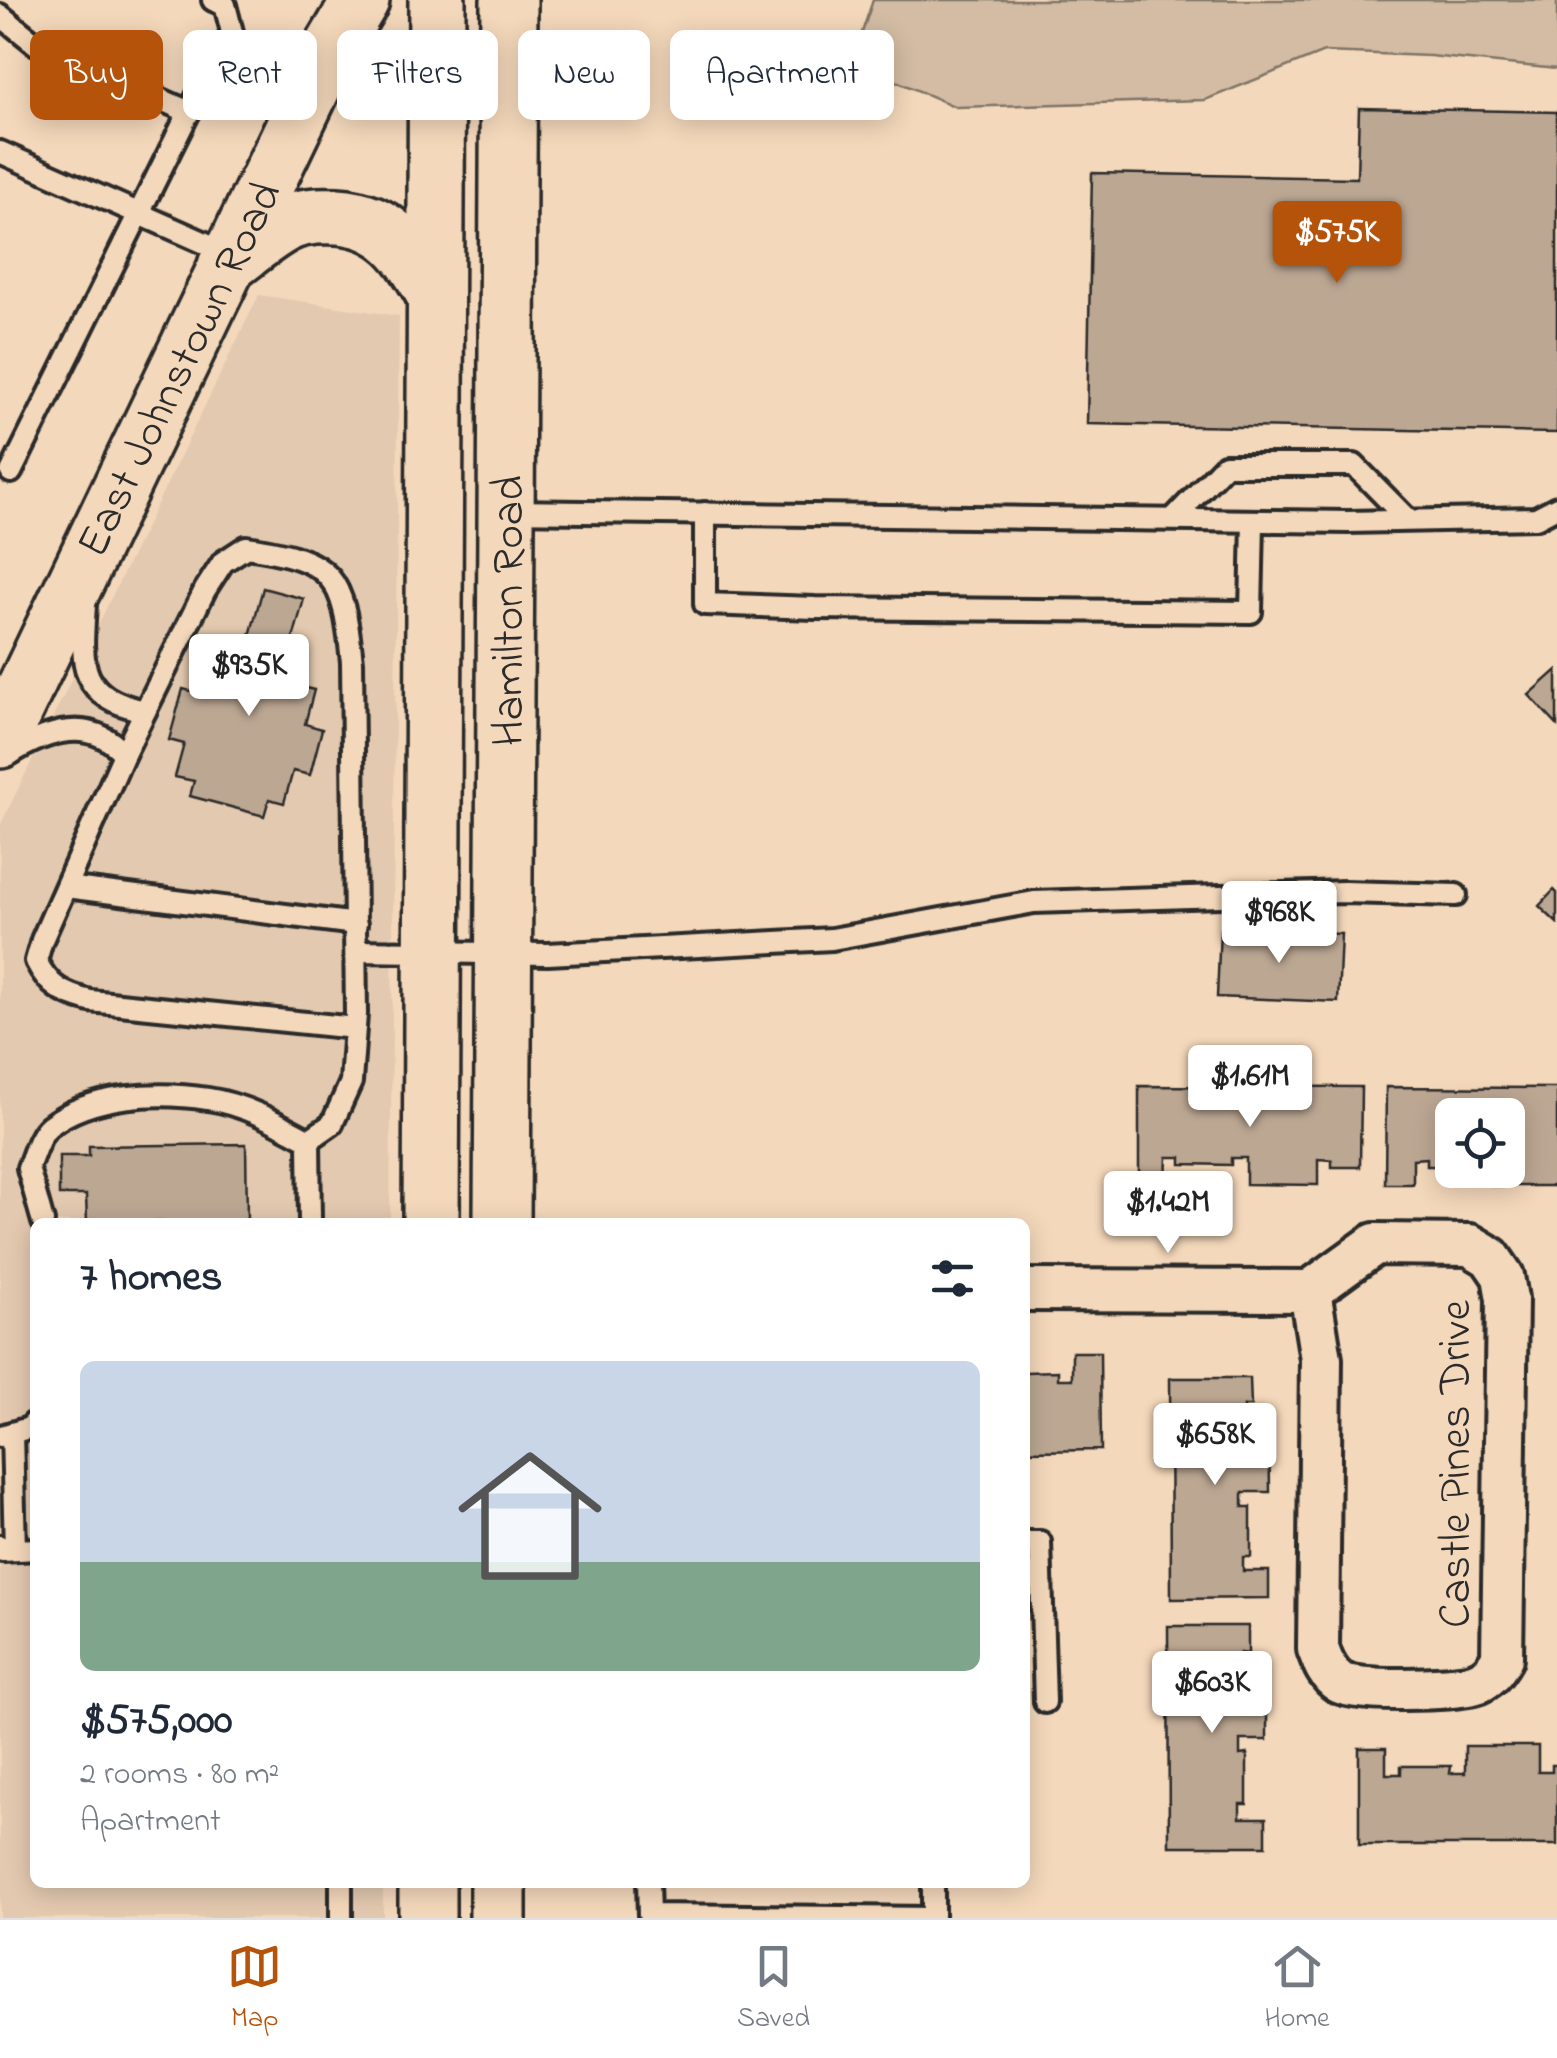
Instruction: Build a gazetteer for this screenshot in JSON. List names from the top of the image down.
{
  "streets": {
    "main road": ["East Johnstown Road", "Hamilton Road"],
    "street": ["Castle Pines Drive"]
  },
  "page": {
    "chip": [
      "Buy",
      "Rent",
      "Filters",
      "New",
      "Apartment"
    ],
    "price": [
      "$575K",
      "$935K",
      "$968K",
      "$1.61M",
      "$1.42M",
      "$658K",
      "$603K"
    ],
    "heading": "7 homes",
    "list": [
      {
        "name": "$575,000",
        "note": "2 rooms · 80 m² · Apartment"
      }
    ],
    "tabs": ["Map", "Saved", "Home"]
  }
}
